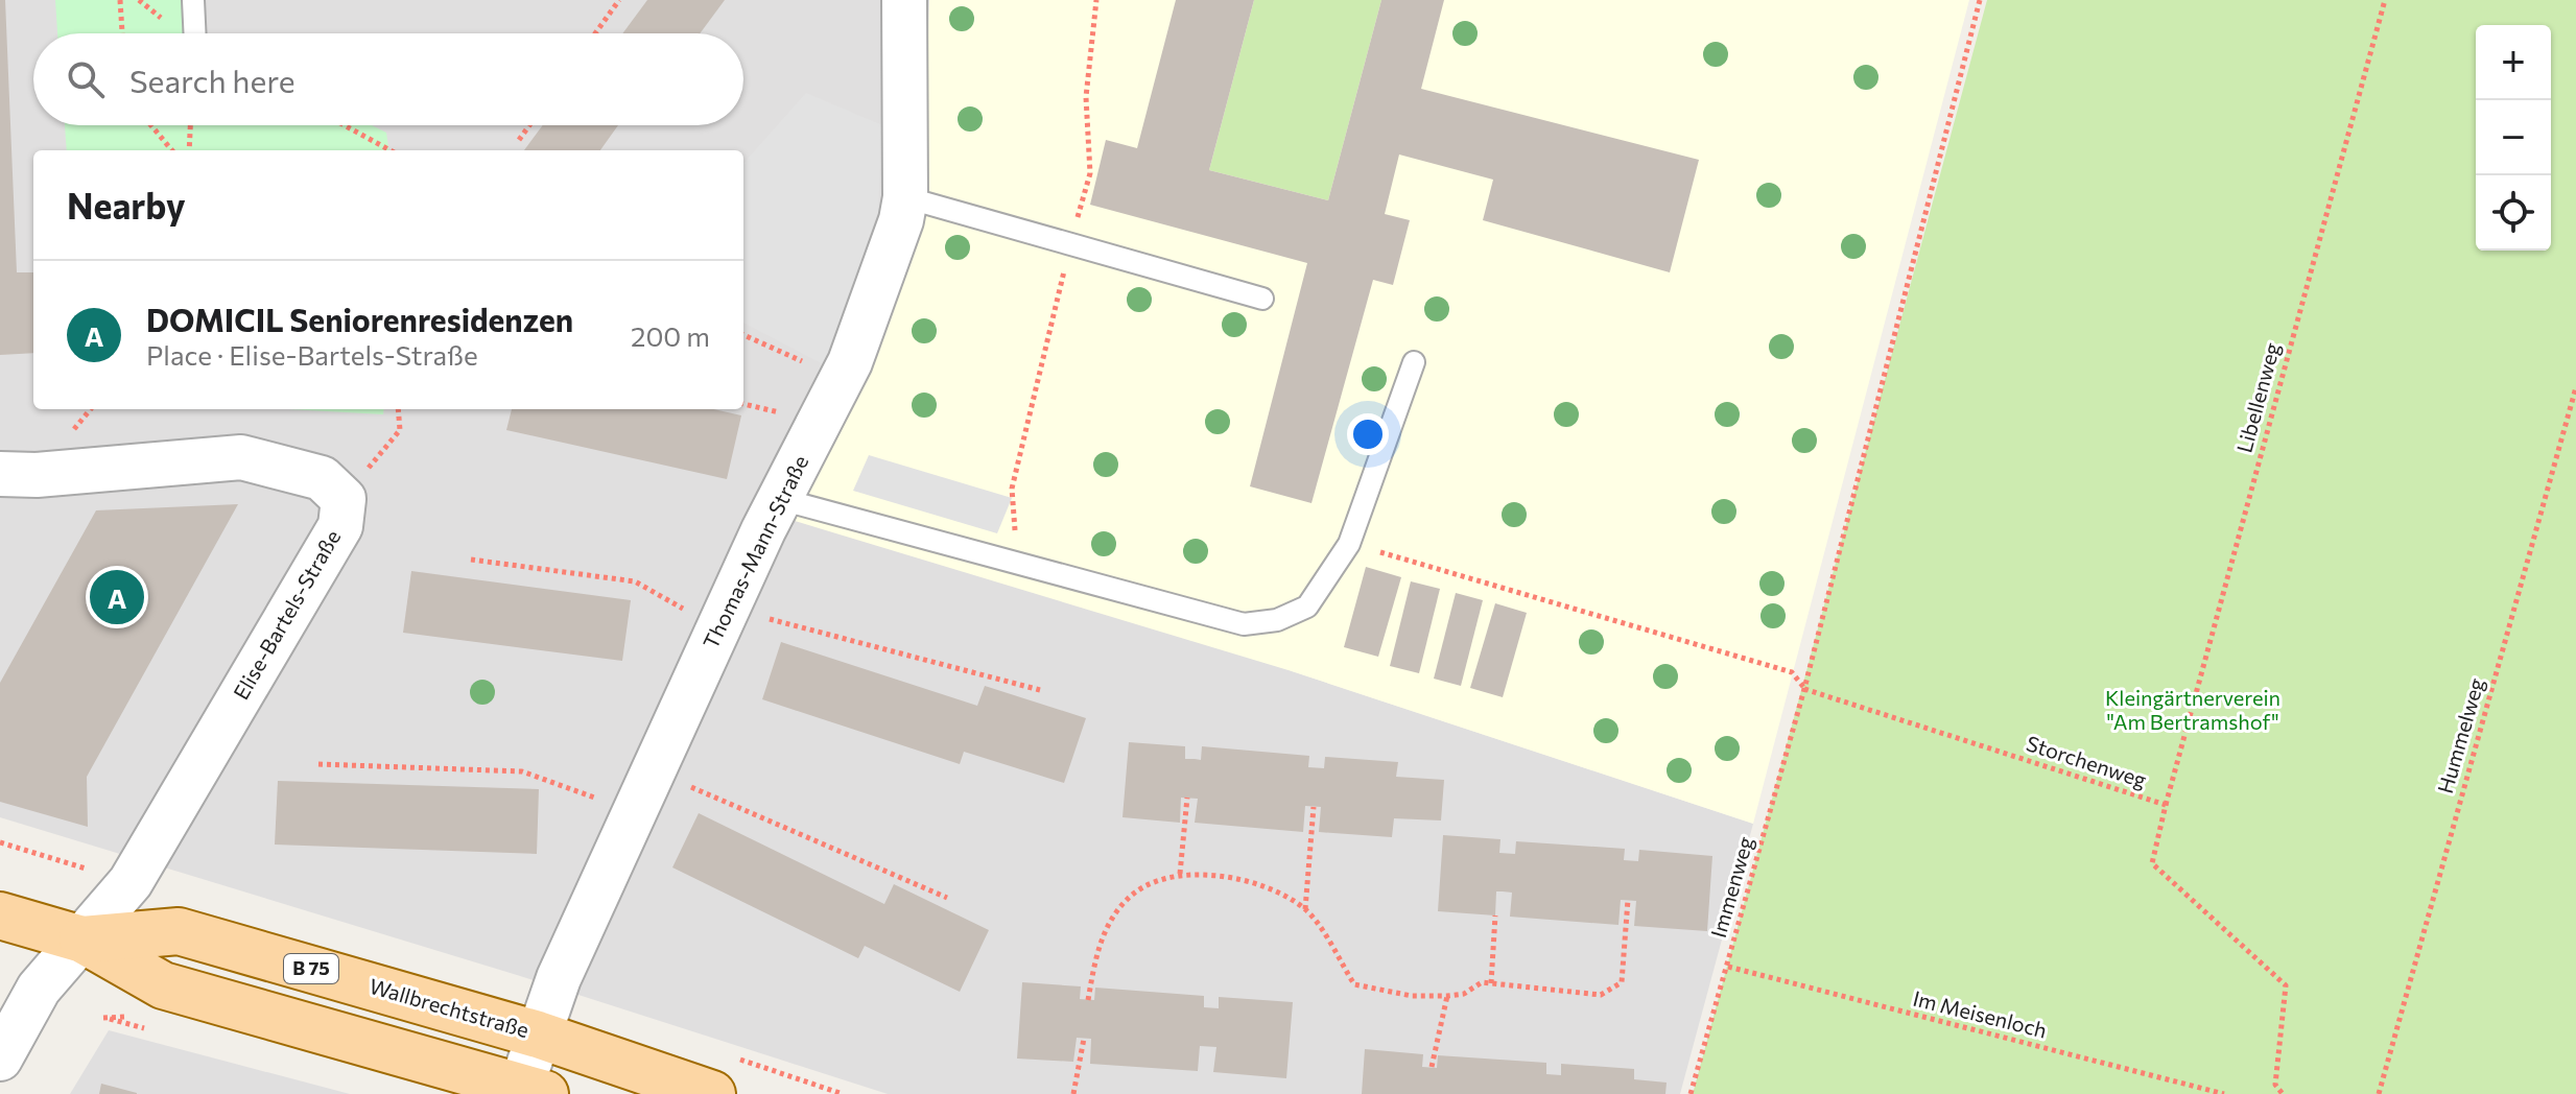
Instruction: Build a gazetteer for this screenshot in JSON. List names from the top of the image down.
{
  "streets": {
    "main road": ["B 75", "Wallbrechtstraße"],
    "street": ["Thomas-Mann-Straße", "Elise-Bartels-Straße"],
    "path": [
      "Libellenweg",
      "Hummelweg",
      "Storchenweg",
      "Immenweg",
      "Im Meisenloch"
    ]
  },
  "crossings": [
    ["Libellenweg", "Storchenweg"],
    ["Thomas-Mann-Straße", "Wallbrechtstraße"],
    ["Elise-Bartels-Straße", "Wallbrechtstraße"],
    ["Storchenweg", "Immenweg"],
    ["Immenweg", "Im Meisenloch"]
  ],
  "parks": ["Kleingärtnerverein \"Am Bertramshof\""],
  "page": {
    "map_buttons": ["+", "−"],
    "search": "Search here",
    "heading": "Nearby",
    "list": [
      {
        "mark": "A",
        "name": "DOMICIL Seniorenresidenzen",
        "note": "Place · Elise-Bartels-Straße",
        "value": "200 m"
      }
    ],
    "pins": "A"
  }
}
